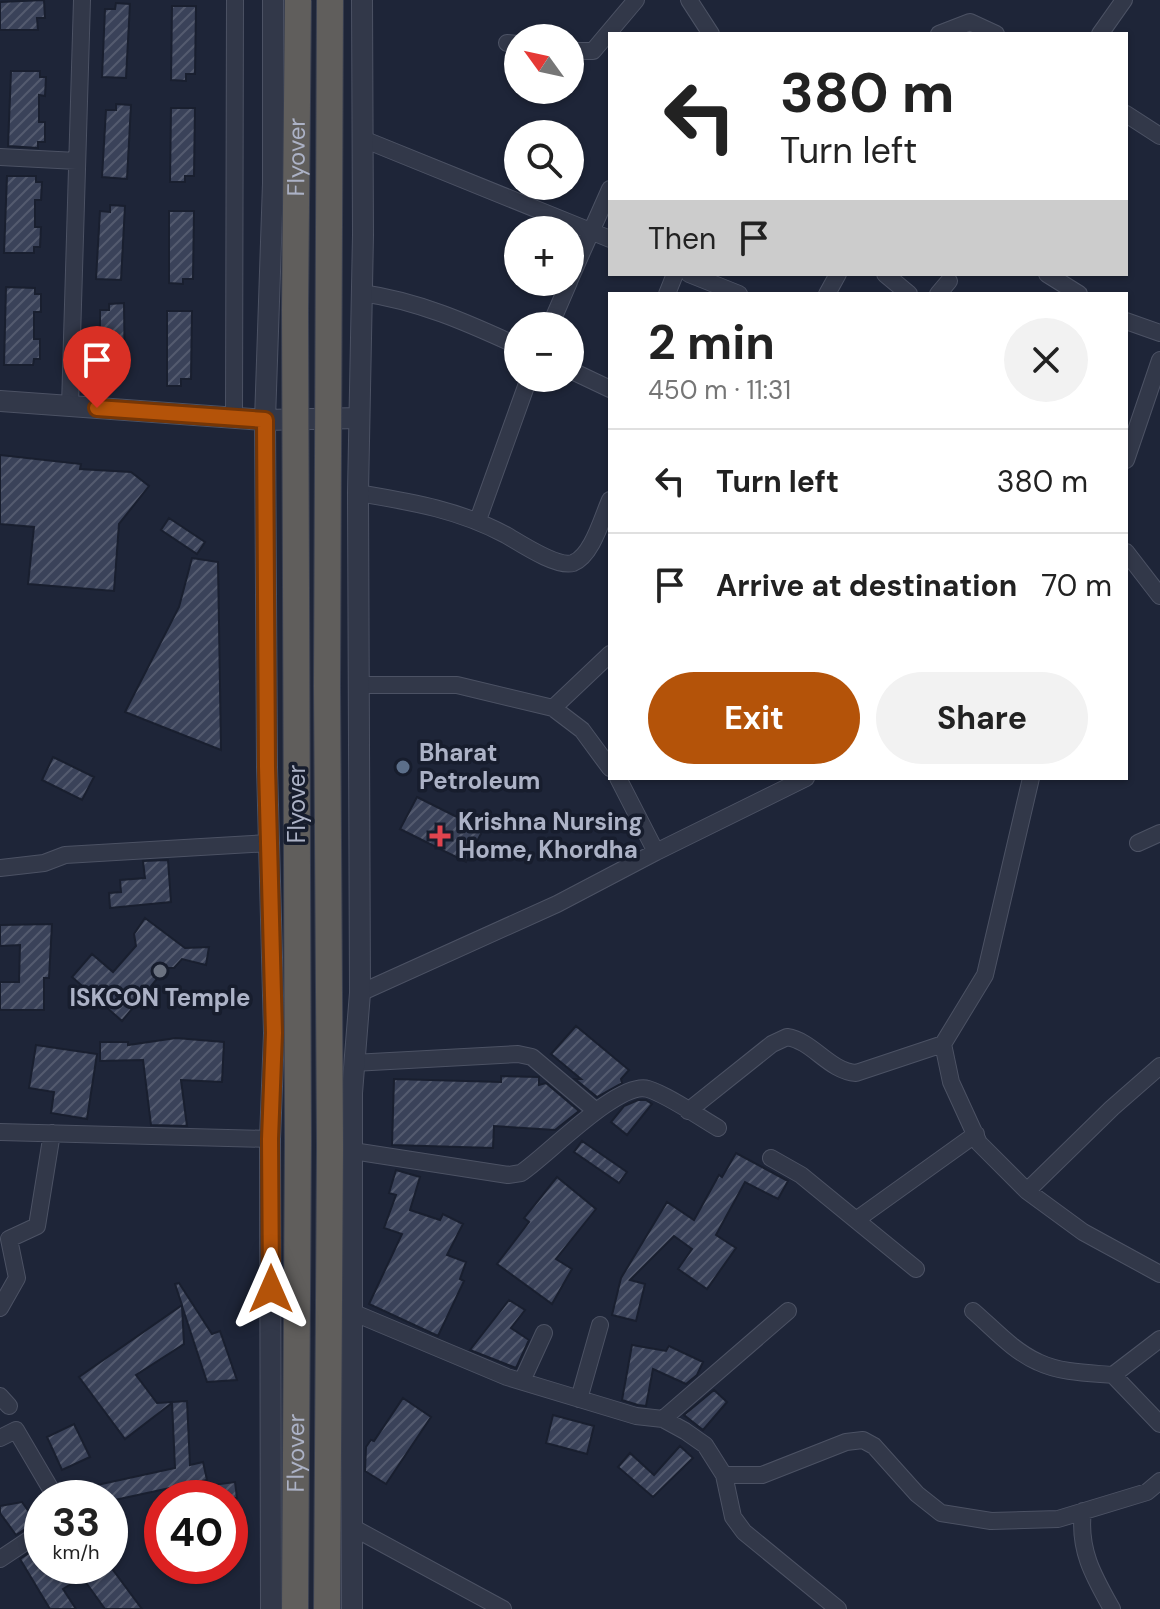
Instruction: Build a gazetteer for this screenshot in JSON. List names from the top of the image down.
{
  "streets": {
    "highway": ["Flyover"]
  },
  "places": {
    "other": ["Bharat Petroleum", "ISKCON Temple"],
    "health": ["Krishna Nursing Home, Khordha"]
  },
  "north": "top left",
  "page": {
    "map_buttons": ["+", "−"],
    "turn": ["380 m", "Turn left"],
    "then": "Then",
    "heading": ["2 min", "450 m · 11:31"],
    "list": [
      {
        "name": "Turn left",
        "value": "380 m"
      },
      {
        "name": "Arrive at destination",
        "value": "70 m"
      }
    ],
    "buttons": ["Exit", "Share"],
    "speed": "33 km/h",
    "limit": "40"
  }
}
